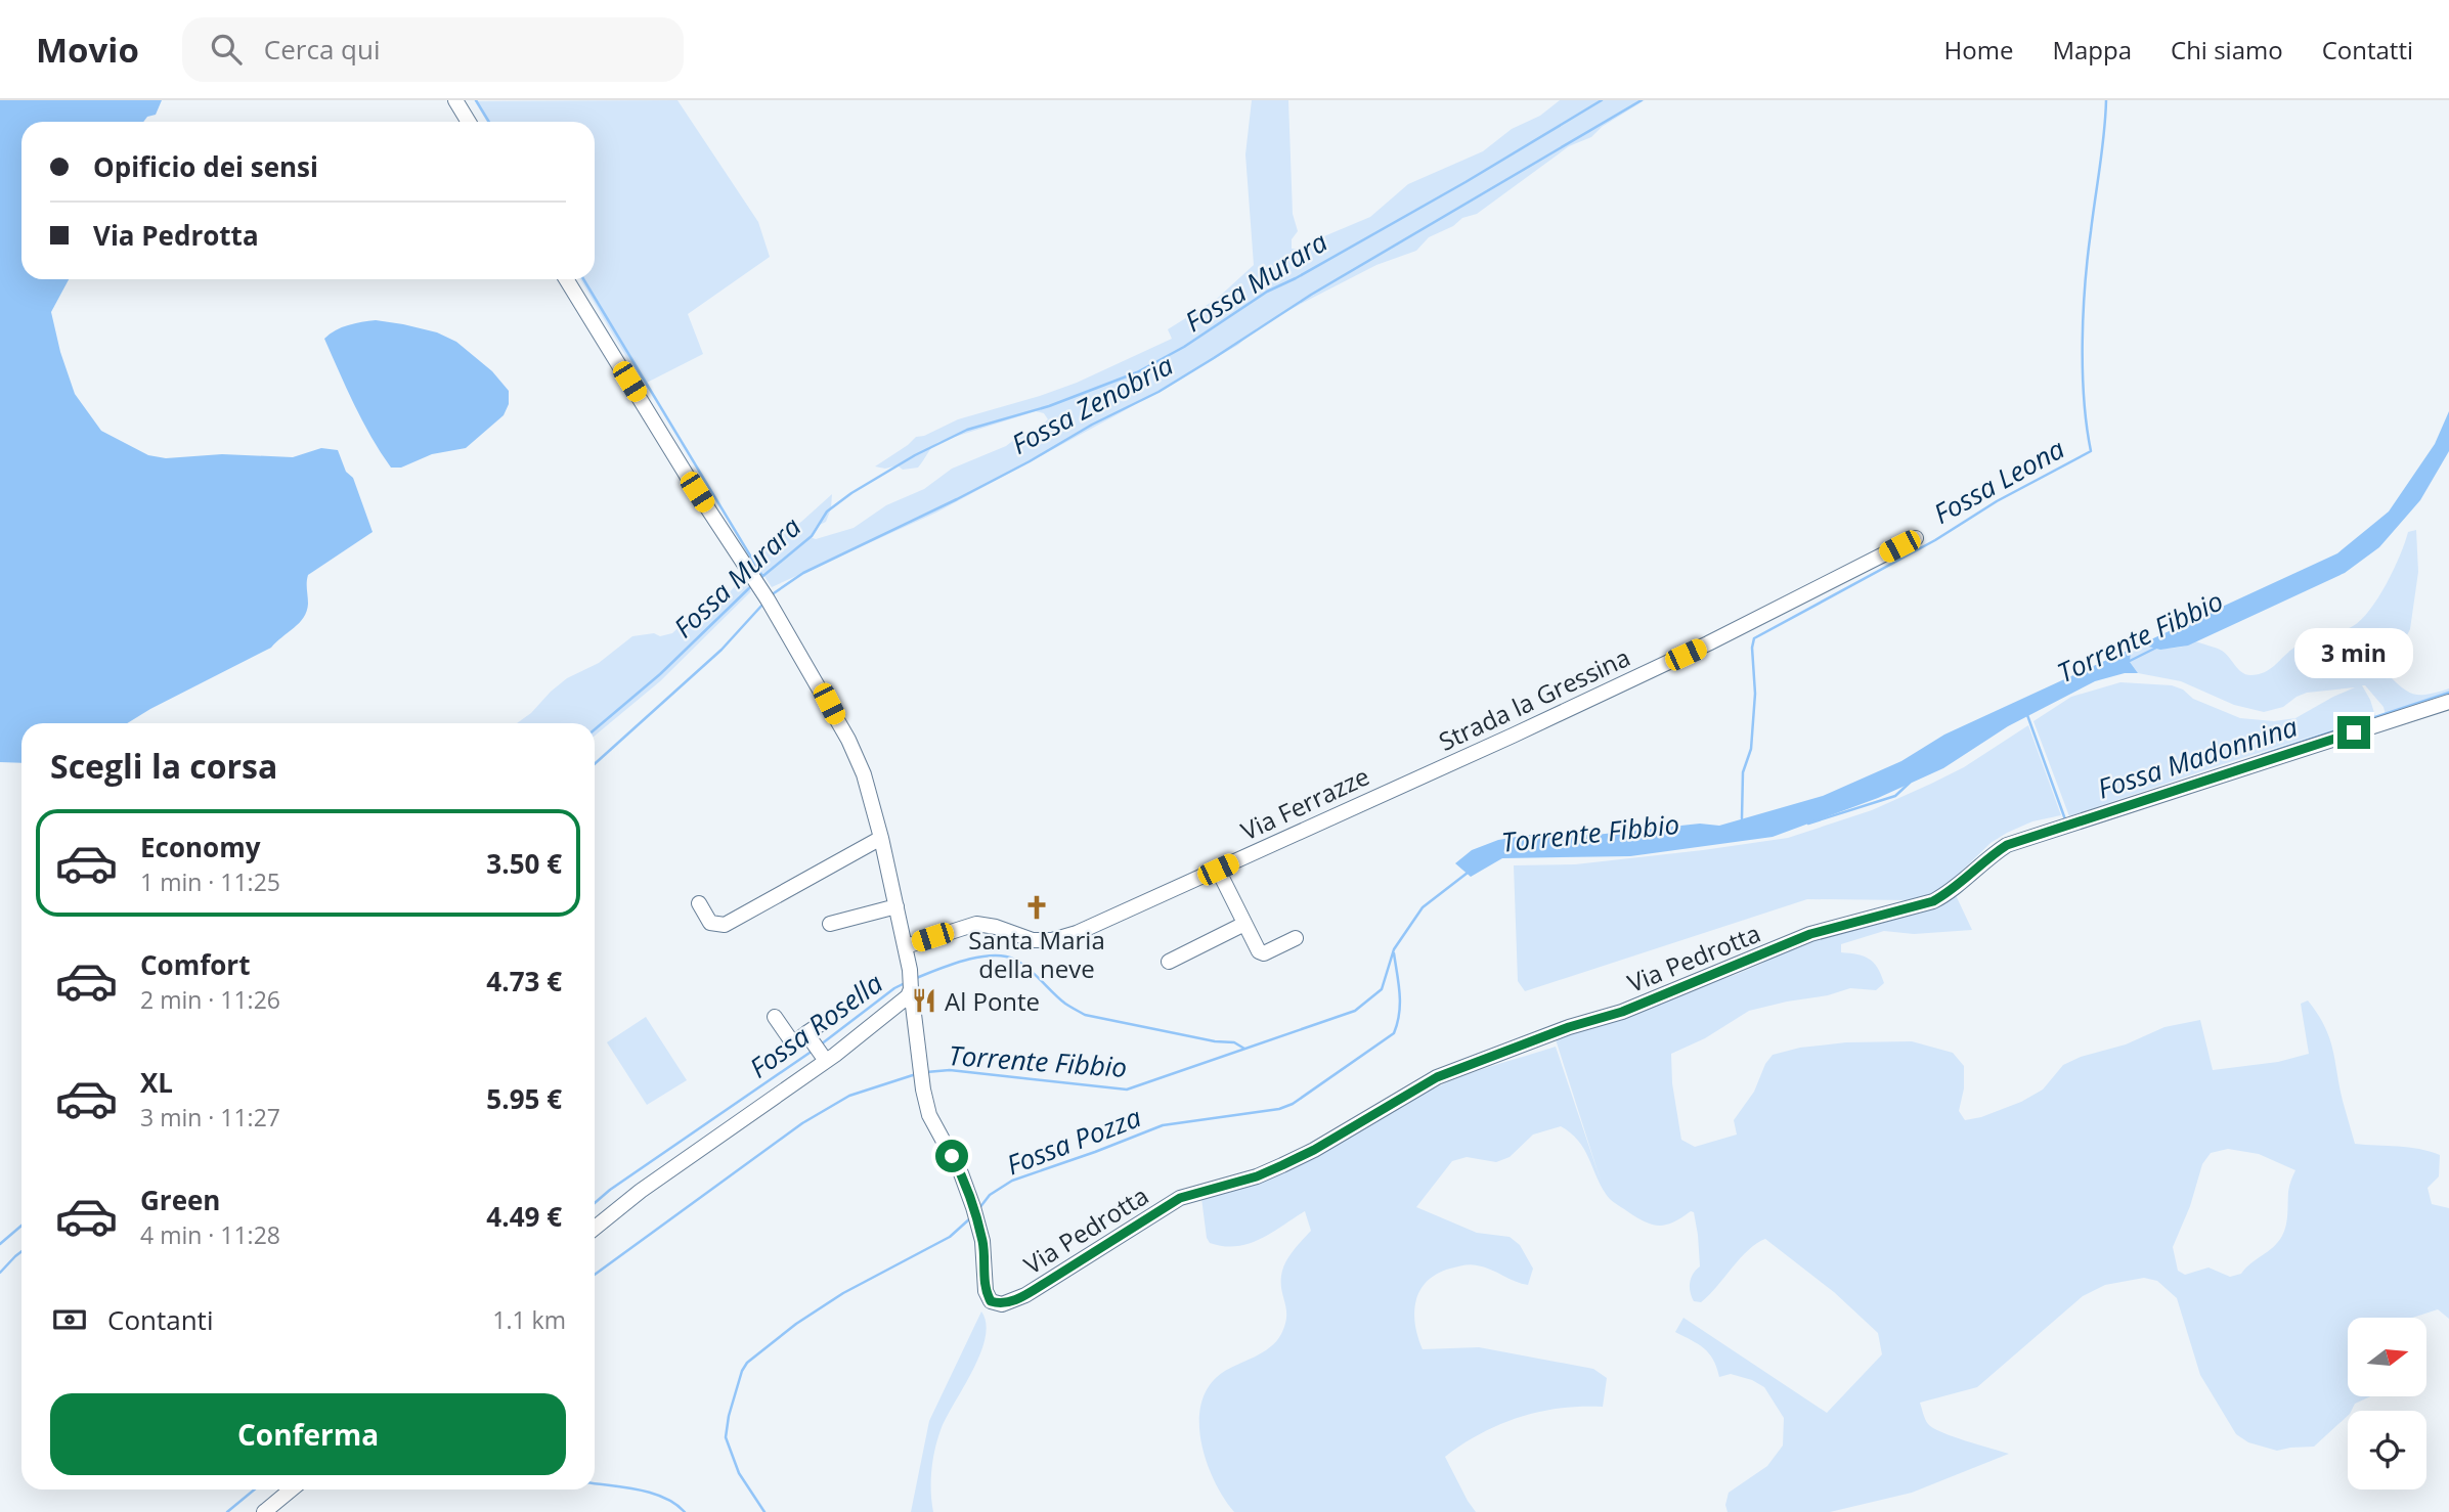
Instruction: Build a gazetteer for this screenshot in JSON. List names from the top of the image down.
{
  "streets": {
    "street": ["Strada la Gressina", "Via Ferrazze", "Via Pedrotta"]
  },
  "crossings": [
    ["Strada la Gressina", "Via Ferrazze"]
  ],
  "water": [
    "Fossa Murara",
    "Fossa Zenobria",
    "Fossa Leona",
    "Torrente Fibbio",
    "Fossa Madonnina",
    "Fossa Rosella",
    "Fossa Pozza"
  ],
  "places": {
    "church": ["Santa Maria della neve"],
    "restaurant": ["Al Ponte"]
  },
  "north": "right",
  "page": {
    "header": "Movio",
    "search": "Cerca qui",
    "nav": [
      "Home",
      "Mappa",
      "Chi siamo",
      "Contatti"
    ],
    "banner": ["Opificio dei sensi", "Via Pedrotta"],
    "bubble": "3 min",
    "heading": "Scegli la corsa",
    "list": [
      {
        "name": "Economy",
        "note": "1 min · 11:25",
        "value": "3.50 €"
      },
      {
        "name": "Comfort",
        "note": "2 min · 11:26",
        "value": "4.73 €"
      },
      {
        "name": "XL",
        "note": "3 min · 11:27",
        "value": "5.95 €"
      },
      {
        "name": "Green",
        "note": "4 min · 11:28",
        "value": "4.49 €"
      }
    ],
    "pay": ["Contanti", "1.1 km"],
    "buttons": "Conferma"
  }
}
